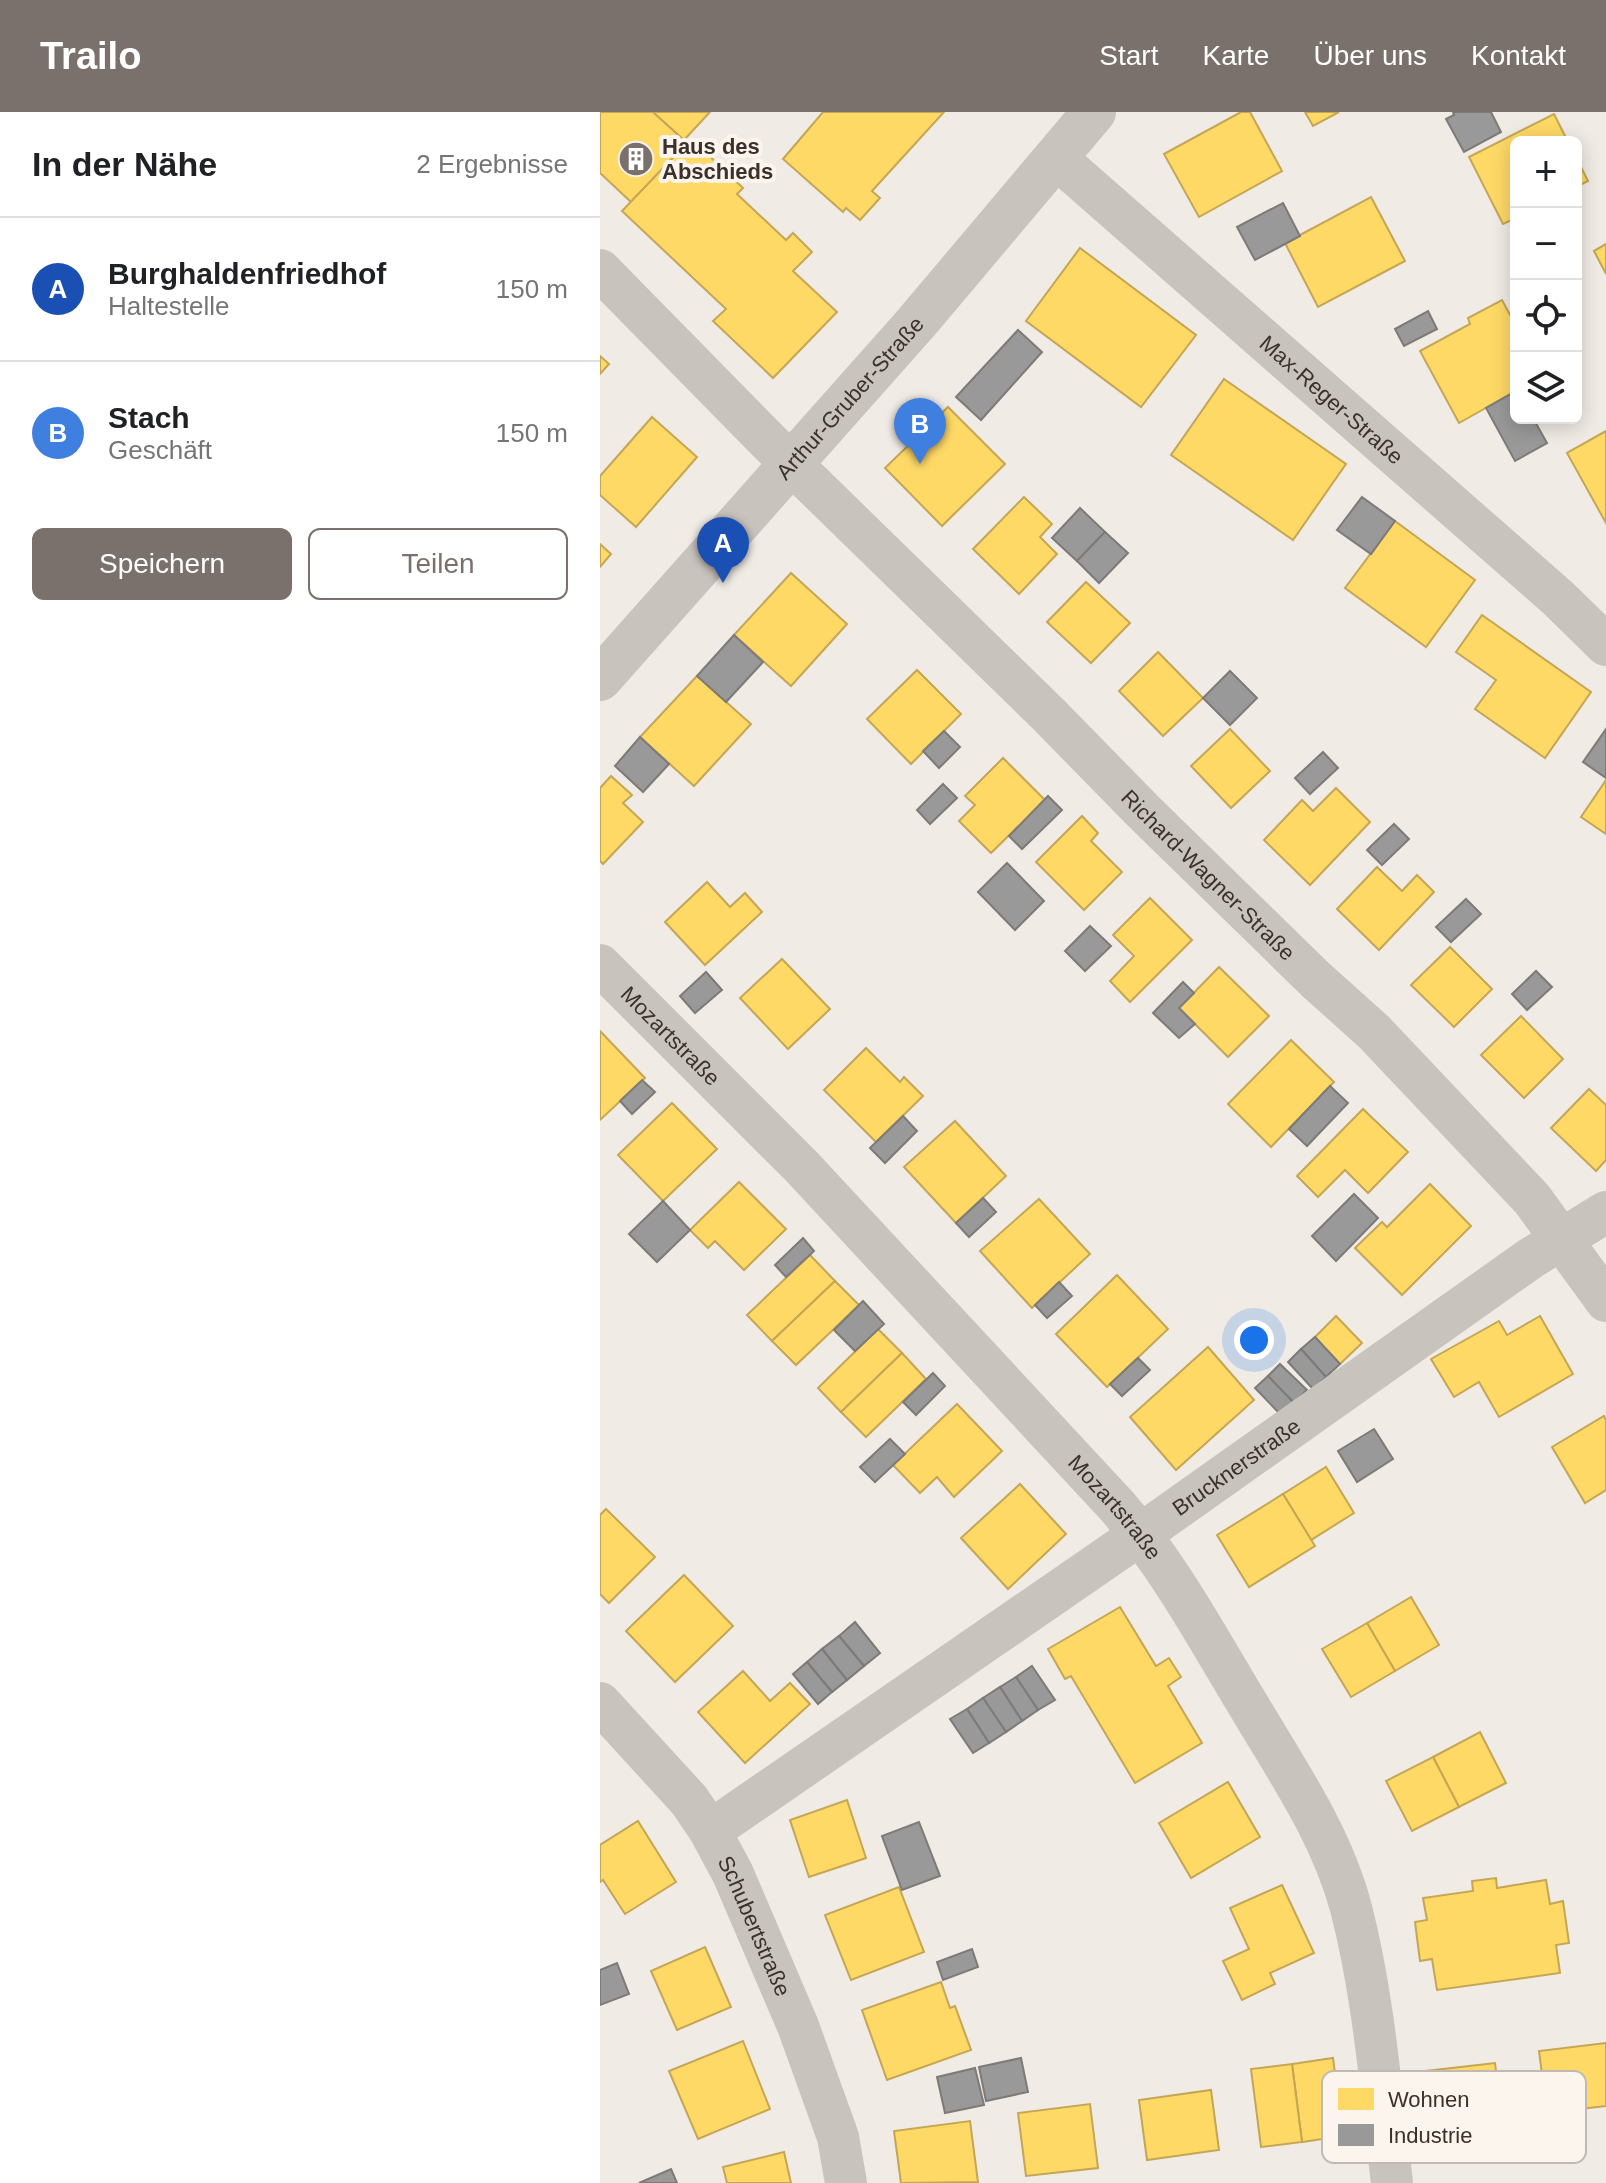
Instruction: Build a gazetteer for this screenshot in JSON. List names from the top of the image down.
{
  "streets": {
    "street": [
      "Arthur-Gruber-Straße",
      "Max-Reger-Straße",
      "Richard-Wagner-Straße",
      "Mozartstraße",
      "Brucknerstraße",
      "Schubertstraße"
    ]
  },
  "crossings": [
    ["Arthur-Gruber-Straße", "Max-Reger-Straße"],
    ["Arthur-Gruber-Straße", "Richard-Wagner-Straße"],
    ["Richard-Wagner-Straße", "Brucknerstraße"],
    ["Mozartstraße", "Brucknerstraße"],
    ["Brucknerstraße", "Schubertstraße"]
  ],
  "places": {
    "building": ["Haus des Abschieds"]
  },
  "legend": ["Wohnen", "Industrie"],
  "page": {
    "header": "Trailo",
    "nav": [
      "Start",
      "Karte",
      "Über uns",
      "Kontakt"
    ],
    "heading": ["In der Nähe", "2 Ergebnisse"],
    "map_buttons": ["+", "−"],
    "list": [
      {
        "mark": "A",
        "name": "Burghaldenfriedhof",
        "note": "Haltestelle",
        "value": "150 m"
      },
      {
        "mark": "B",
        "name": "Stach",
        "note": "Geschäft",
        "value": "150 m"
      }
    ],
    "pins": ["B", "A"],
    "buttons": ["Speichern", "Teilen"]
  }
}
